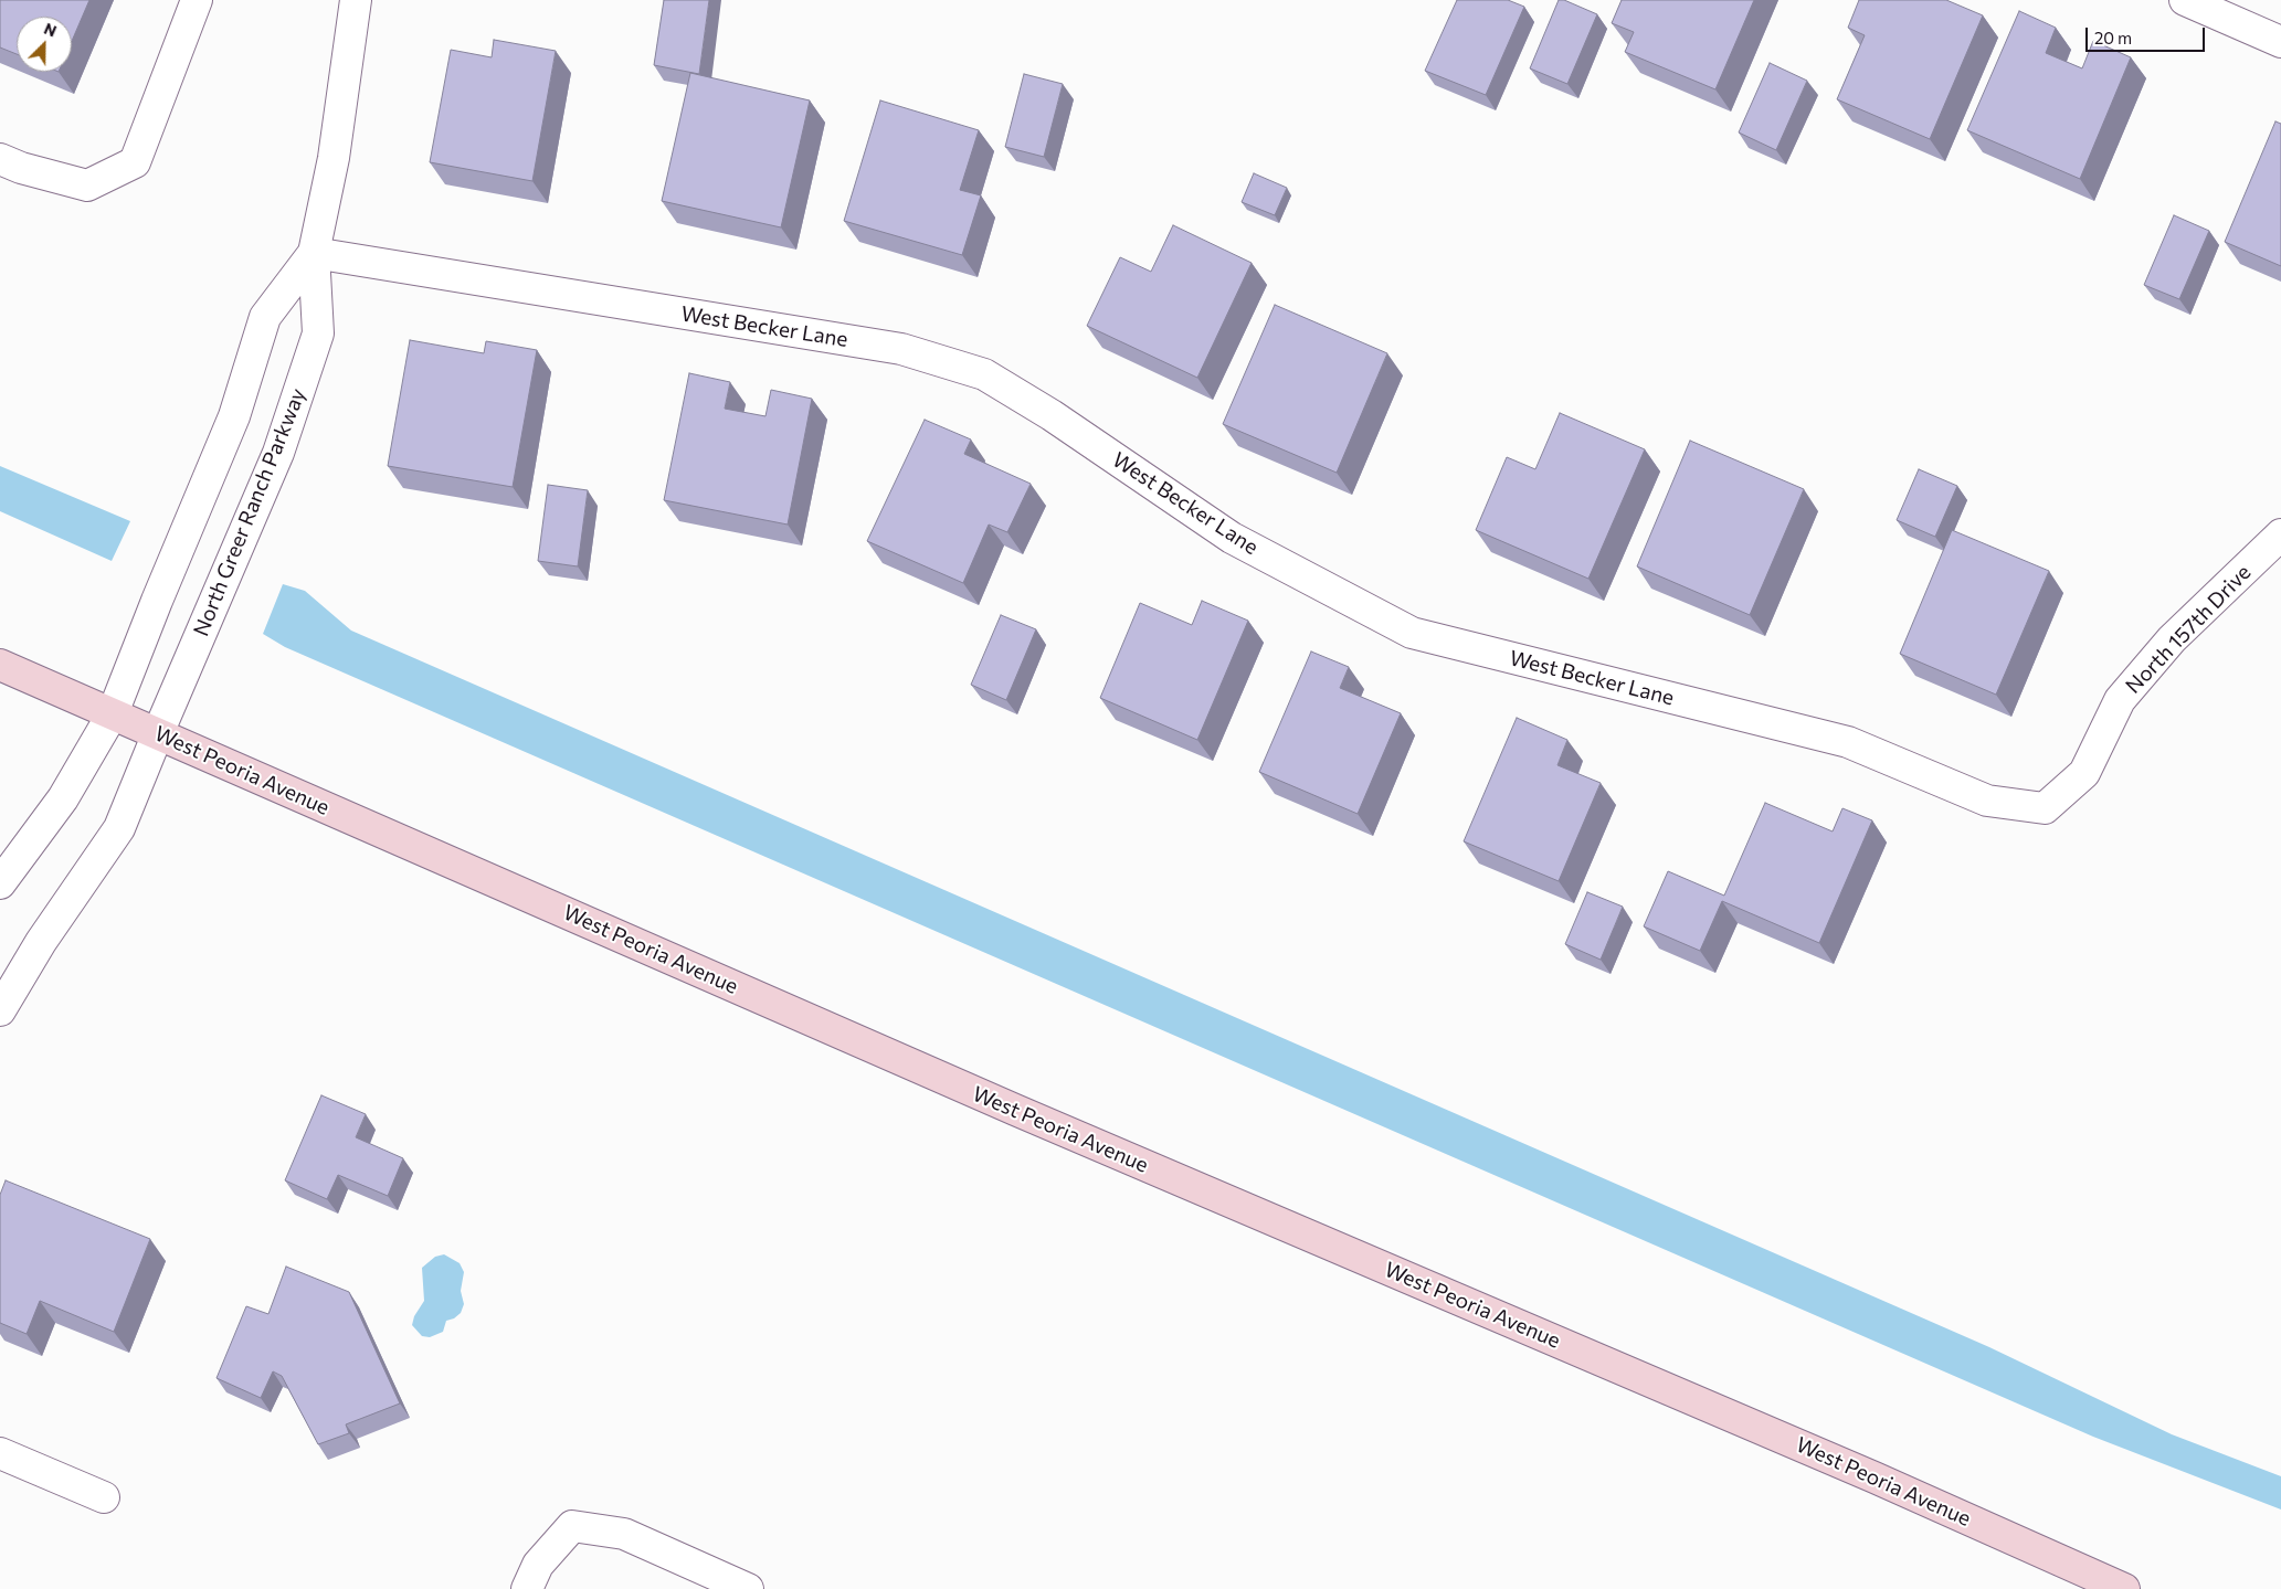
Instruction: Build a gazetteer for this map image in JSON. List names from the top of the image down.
{
  "streets": {
    "main road": ["West Peoria Avenue"],
    "street": ["West Becker Lane", "North Greer Ranch Parkway", "North 157th Drive"]
  },
  "crossings": [
    ["West Becker Lane", "North Greer Ranch Parkway"],
    ["West Becker Lane", "North 157th Drive"],
    ["North Greer Ranch Parkway", "West Peoria Avenue"]
  ],
  "scale_bar": "20 m",
  "north": "top right"
}
